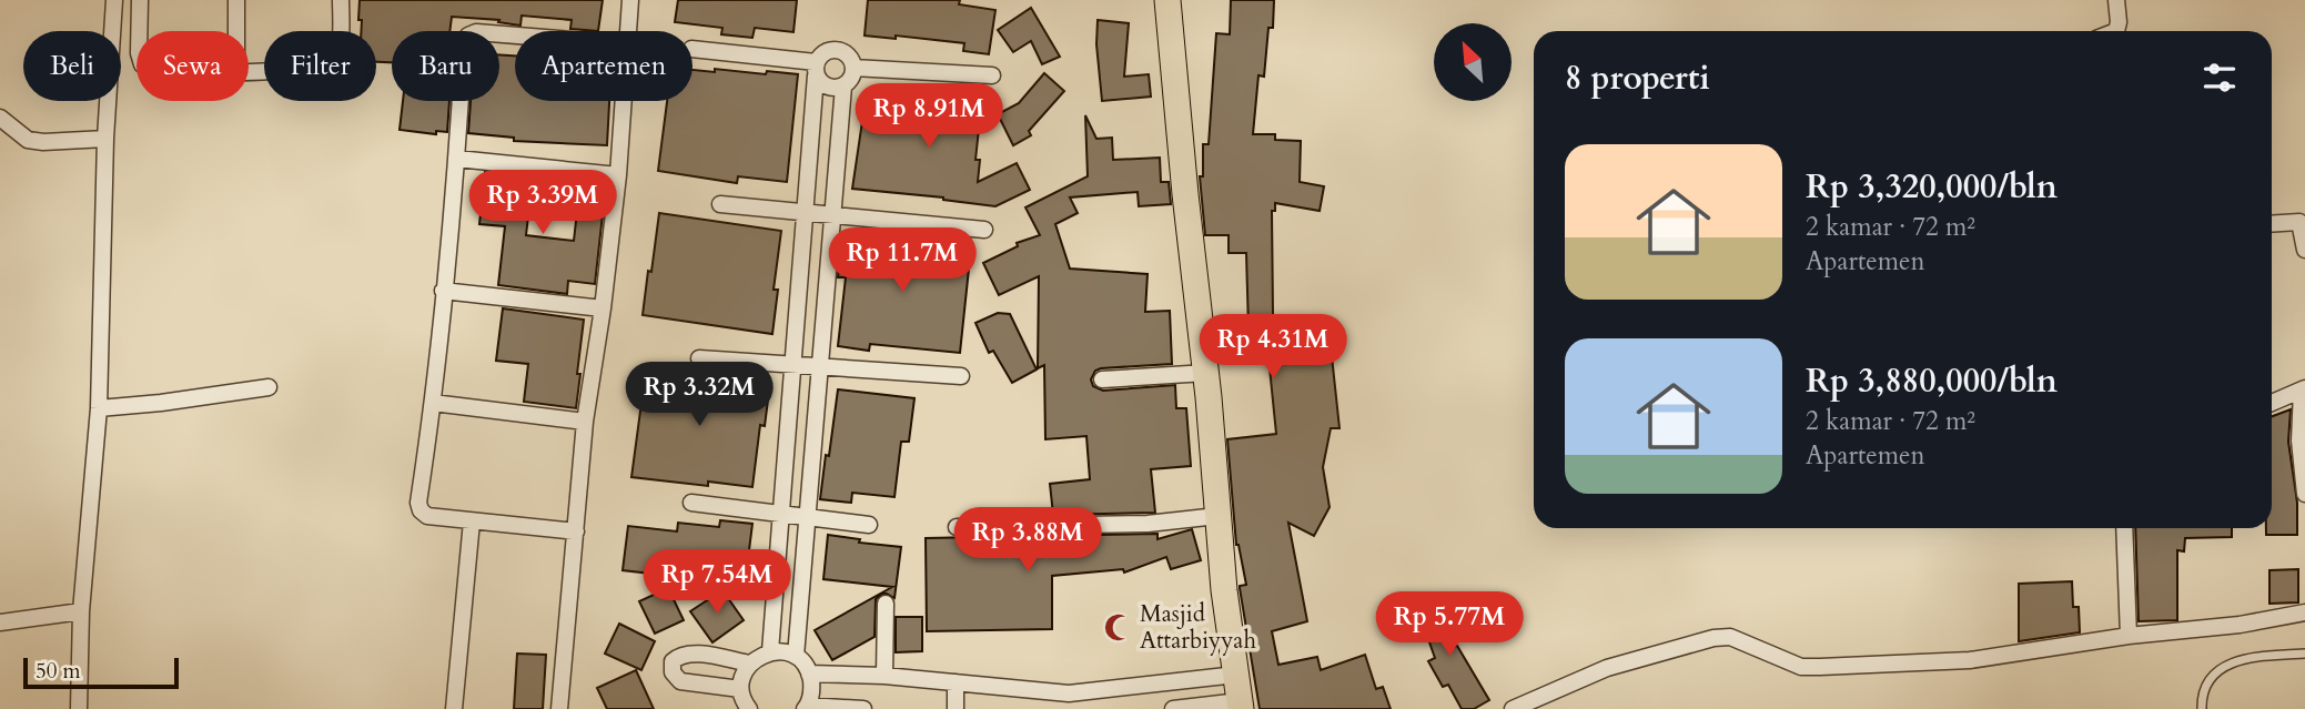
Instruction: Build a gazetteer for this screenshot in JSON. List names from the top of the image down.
{
  "places": {
    "mosque": ["Masjid Attarbiyyah"]
  },
  "scale_bar": "50 m",
  "north": "top left",
  "page": {
    "chip": [
      "Beli",
      "Sewa",
      "Filter",
      "Baru",
      "Apartemen"
    ],
    "heading": "8 properti",
    "price": [
      "Rp 8.91M",
      "Rp 3.39M",
      "Rp 11.7M",
      "Rp 4.31M",
      "Rp 3.32M",
      "Rp 3.88M",
      "Rp 7.54M",
      "Rp 5.77M"
    ],
    "list": [
      {
        "name": "Rp 3,320,000/bln",
        "note": "2 kamar · 72 m² · Apartemen"
      },
      {
        "name": "Rp 3,880,000/bln",
        "note": "2 kamar · 72 m² · Apartemen"
      }
    ],
    "scale": "50 m"
  }
}
